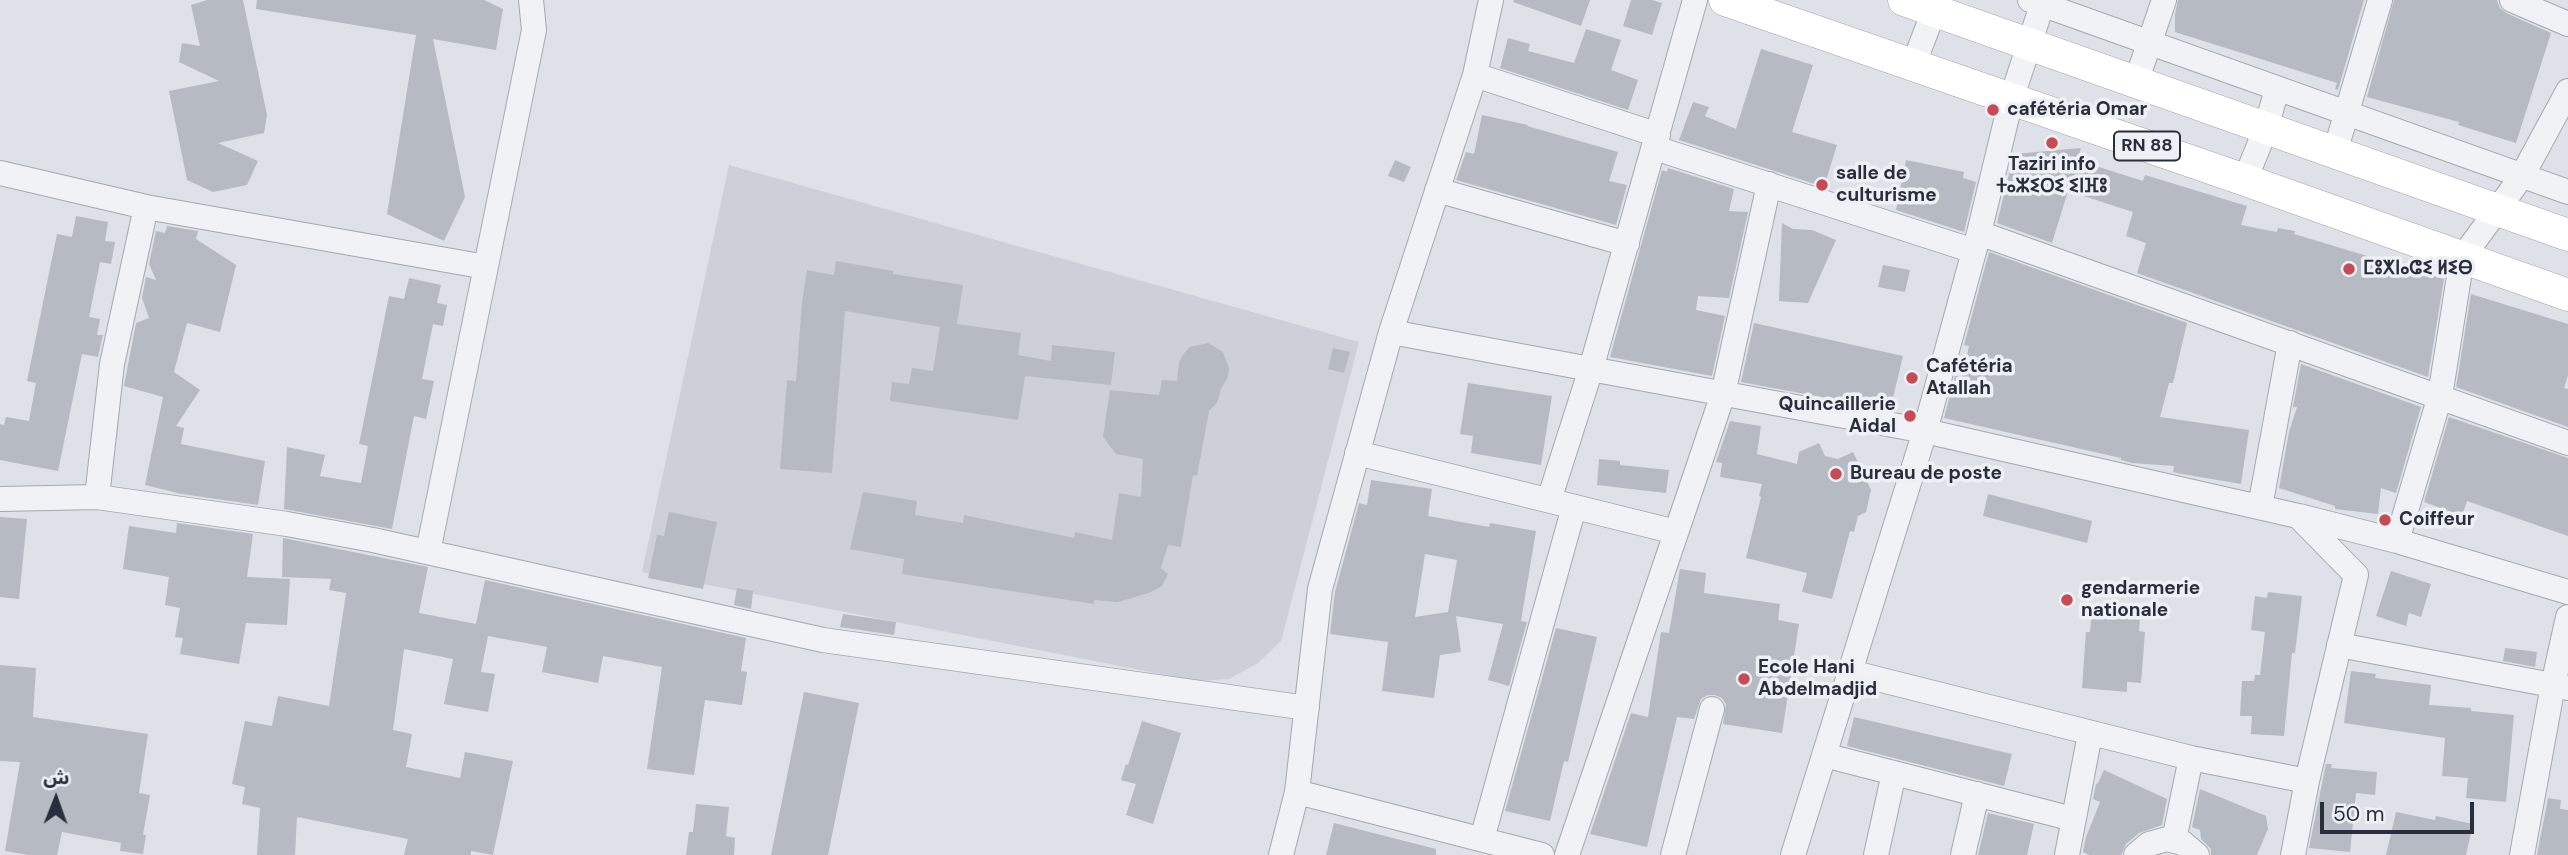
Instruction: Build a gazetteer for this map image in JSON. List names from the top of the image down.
{
  "streets": {
    "main road": ["RN 88"]
  },
  "places": [
    "cafétéria Omar",
    "Taziri info ⵜⴰⵣⵉⵔⵉ ⵉⵏⴼⵓ",
    "salle de culturisme",
    "ⵎⵓⵅⵏⴰⵛⵉ ⵍⵉⴱ",
    "Cafétéria Atallah",
    "Quincaillerie Aidal",
    "Bureau de poste",
    "Coiffeur",
    "gendarmerie nationale",
    "Ecole Hani Abdelmadjid"
  ],
  "scale_bar": "50 m",
  "north": "top"
}
